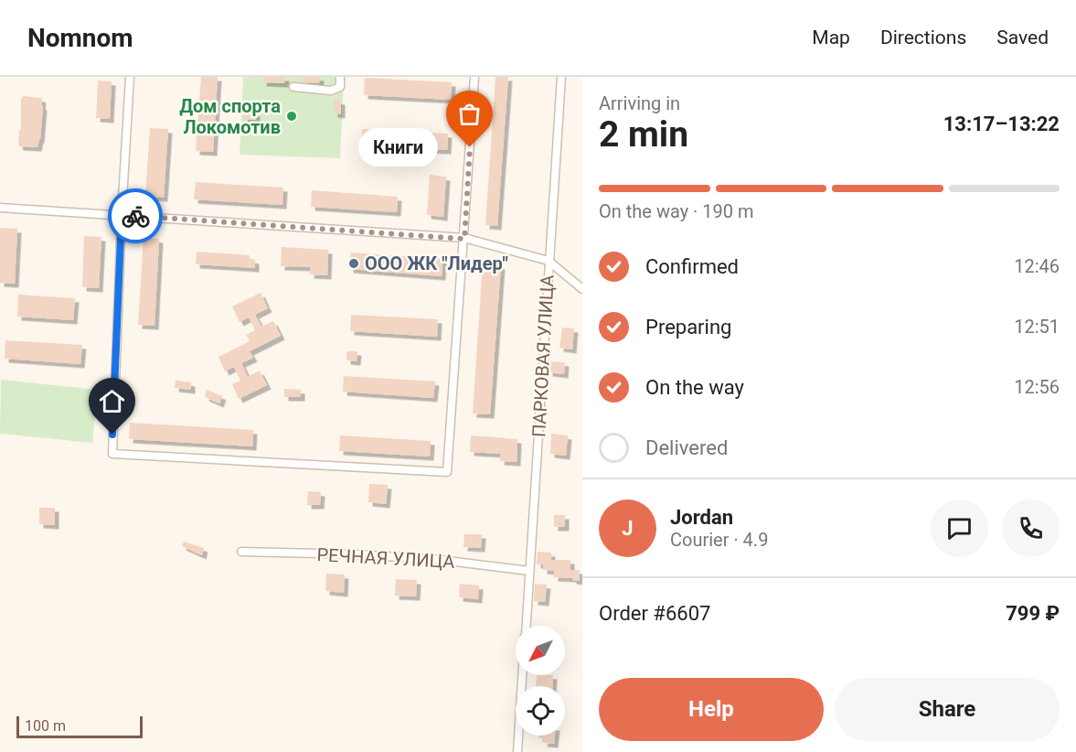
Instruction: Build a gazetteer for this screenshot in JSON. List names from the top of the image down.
{
  "streets": {
    "street": ["ПАРКОВАЯ УЛИЦА", "РЕЧНАЯ УЛИЦА"]
  },
  "crossings": [
    ["ПАРКОВАЯ УЛИЦА", "РЕЧНАЯ УЛИЦА"]
  ],
  "places": ["Дом спорта Локомотив", "Книги", "ООО ЖК \"Лидер\""],
  "scale_bar": "100 m",
  "north": "bottom left",
  "page": {
    "header": "Nomnom",
    "nav": ["Map", "Directions", "Saved"],
    "heading": ["2 min", "Arriving in", "13:17–13:22"],
    "panel": [
      "Jordan",
      "Courier · 4.9",
      "Order #6607",
      "799 ₽"
    ],
    "bubble": "Книги",
    "bar": "On the way · 190 m",
    "list": [
      ["Confirmed", "12:46"],
      ["Preparing", "12:51"],
      ["On the way", "12:56"],
      "Delivered"
    ],
    "round": "J",
    "buttons": ["Help", "Share"],
    "scale": "100 m"
  }
}
